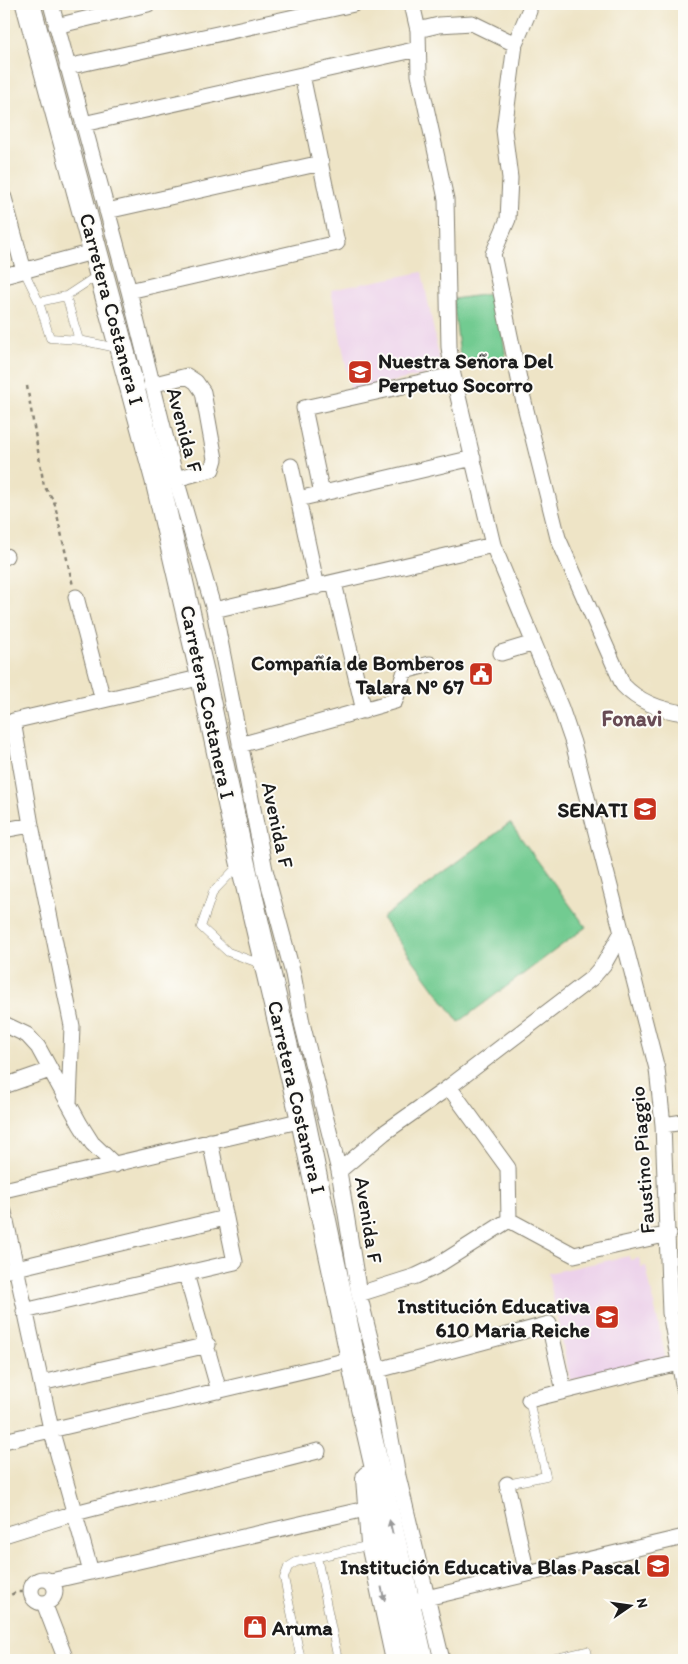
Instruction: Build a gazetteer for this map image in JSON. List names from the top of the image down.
{
  "streets": {
    "main road": ["Carretera Costanera I"],
    "street": ["Avenida F", "Faustino Piaggio"]
  },
  "crossings": [
    ["Carretera Costanera I", "Avenida F"]
  ],
  "districts": ["Fonavi"],
  "places": {
    "school or university": [
      "Nuestra Señora Del Perpetuo Socorro",
      "SENATI",
      "Institución Educativa 610 Maria Reiche",
      "Institución Educativa Blas Pascal"
    ],
    "public building": ["Compañía de Bomberos Talara Nº 67"],
    "shop": ["Aruma"]
  },
  "north": "right"
}
